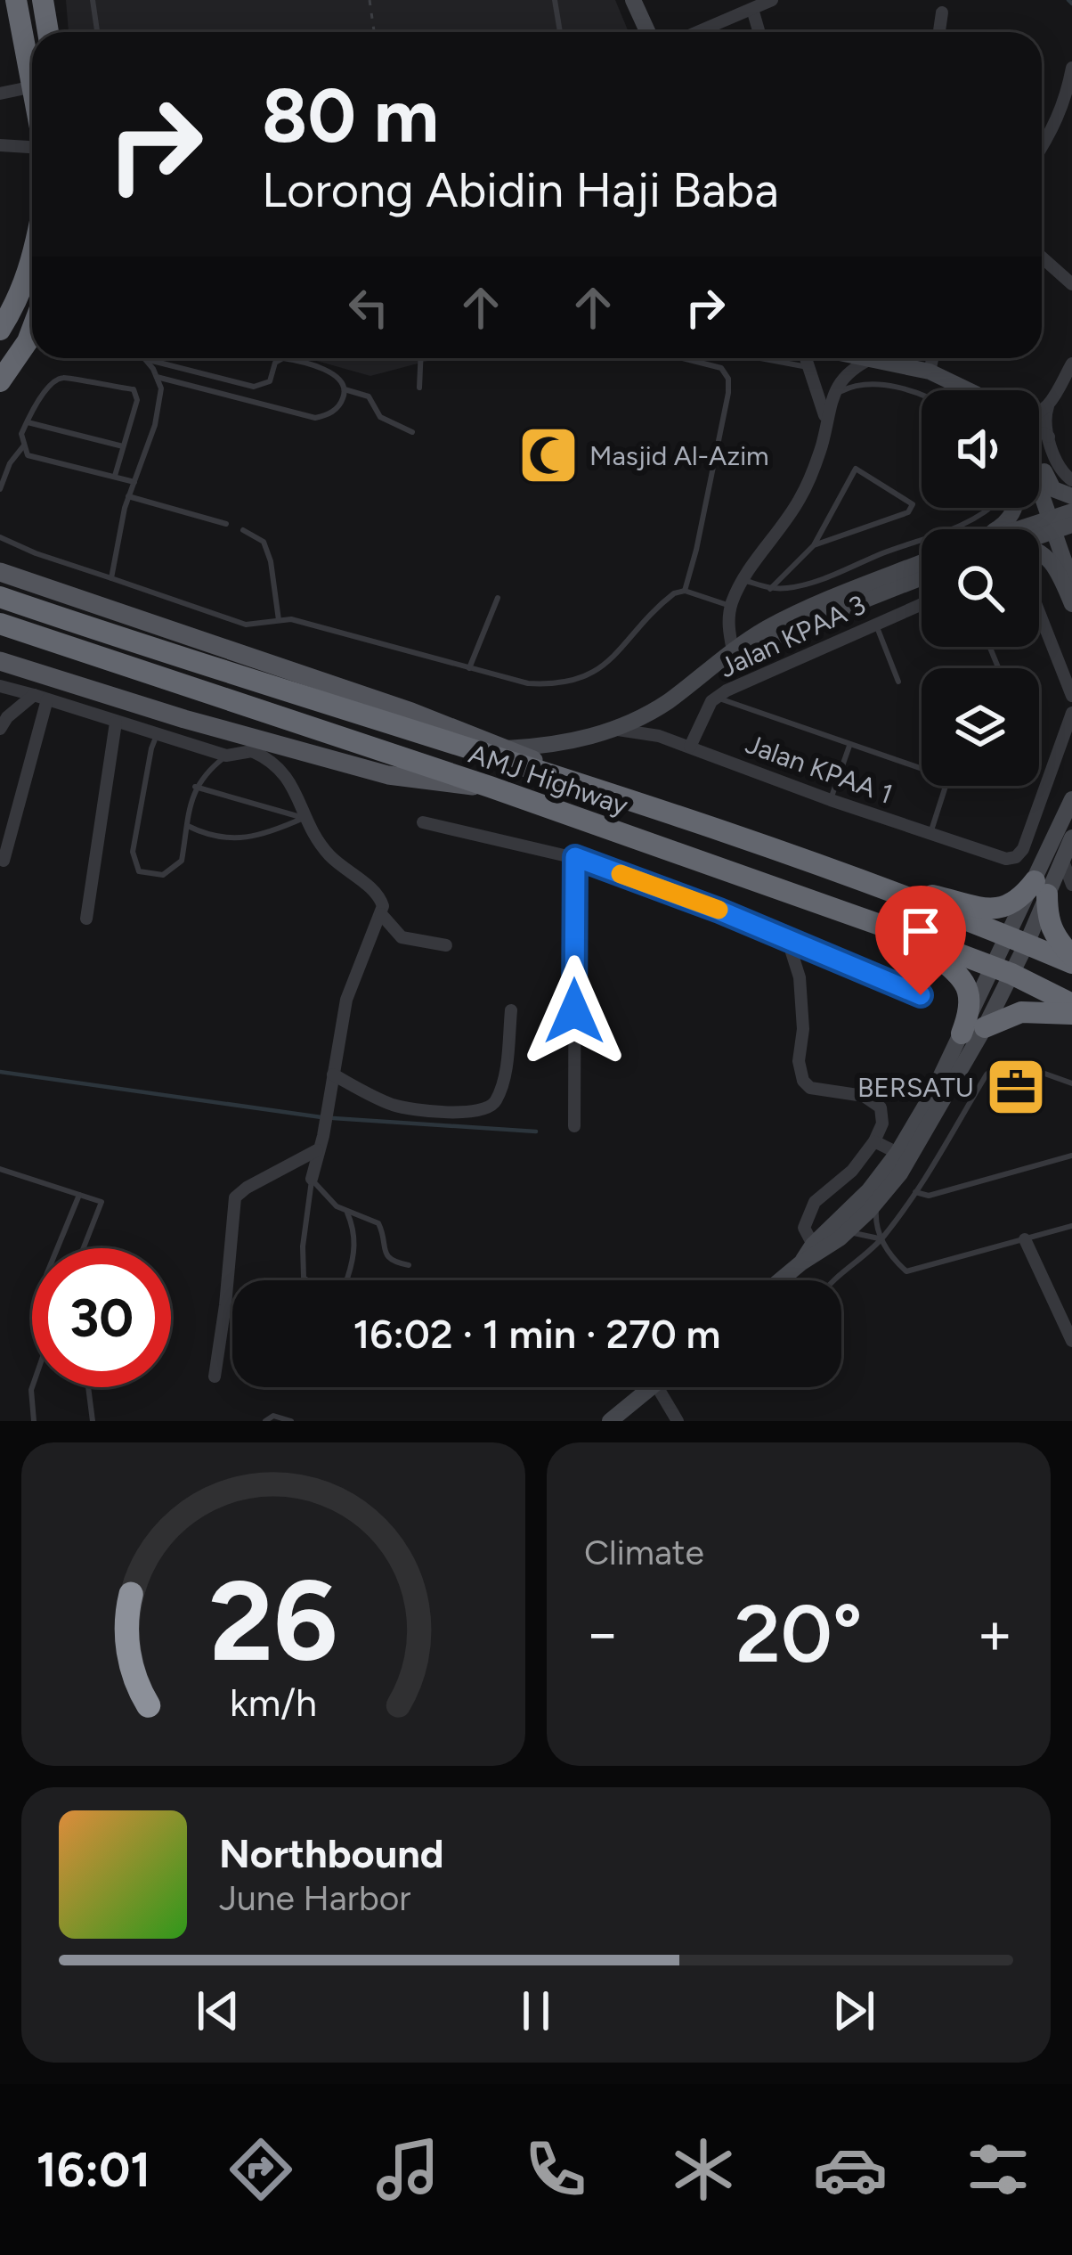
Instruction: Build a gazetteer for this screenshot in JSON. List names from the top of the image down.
{
  "streets": {
    "highway": ["AMJ Highway"],
    "street": ["Jalan KPAA 3", "Jalan KPAA 1"]
  },
  "crossings": [
    ["Jalan KPAA 3", "Jalan KPAA 1"]
  ],
  "places": {
    "mosque": ["Masjid Al-Azim"],
    "office": ["BERSATU"]
  },
  "page": {
    "turn": ["80 m", "Lorong Abidin Haji Baba"],
    "limit": "30",
    "trip": "16:02 · 1 min · 270 m",
    "tile": "Climate",
    "heat": ["−", "20°", "+"],
    "song": ["Northbound", "June Harbor"],
    "tabs": "16:01",
    "gauge": ["26", "km/h"]
  }
}
